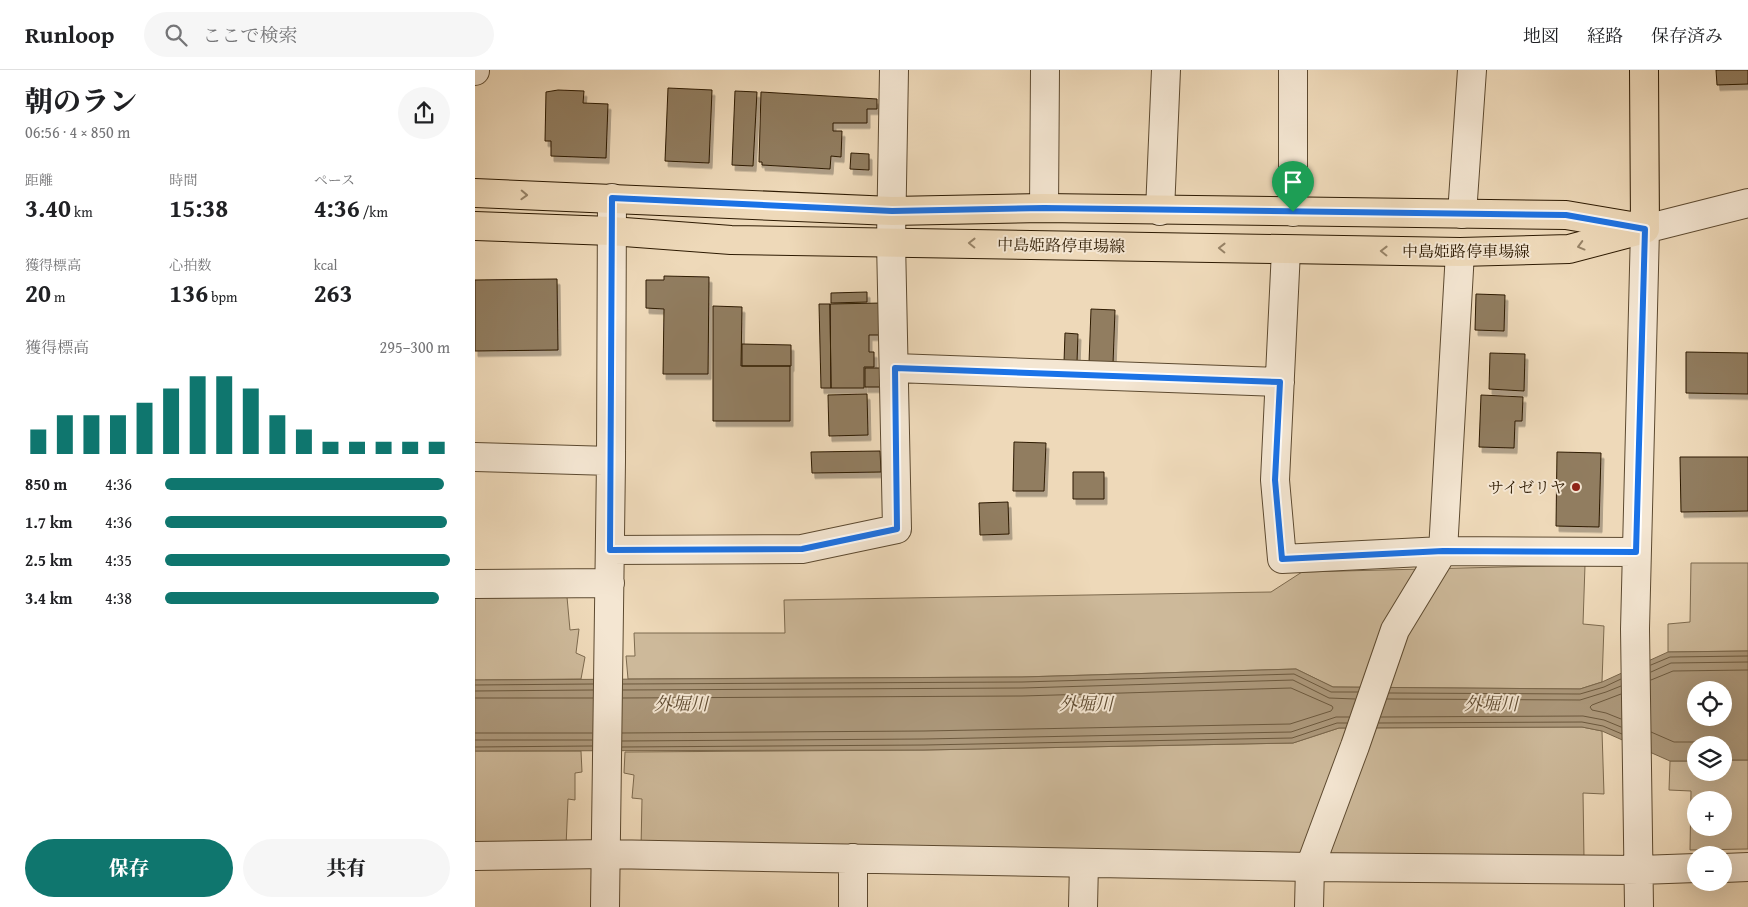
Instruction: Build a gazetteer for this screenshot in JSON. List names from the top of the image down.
{
  "streets": {
    "main road": ["中島姫路停車場線"]
  },
  "water": ["外堀川"],
  "places": ["サイゼリヤ"],
  "page": {
    "header": "Runloop",
    "search": "ここで検索",
    "nav": ["地図", "経路", "保存済み"],
    "heading": ["朝のラン", "06:56 · 4 × 850 m"],
    "stats": [
      ["距離", "3.40 km"],
      ["時間", "15:38"],
      ["ペース", "4:36 /km"],
      ["獲得標高", "20 m"],
      ["心拍数", "136 bpm"],
      ["kcal", "263"]
    ],
    "chart": ["獲得標高", "295–300 m"],
    "list": [
      {
        "name": "850 m",
        "note": "4:36"
      },
      {
        "name": "1.7 km",
        "note": "4:36"
      },
      {
        "name": "2.5 km",
        "note": "4:35"
      },
      {
        "name": "3.4 km",
        "note": "4:38"
      }
    ],
    "map_buttons": ["+", "−"],
    "buttons": ["保存", "共有"]
  }
}
